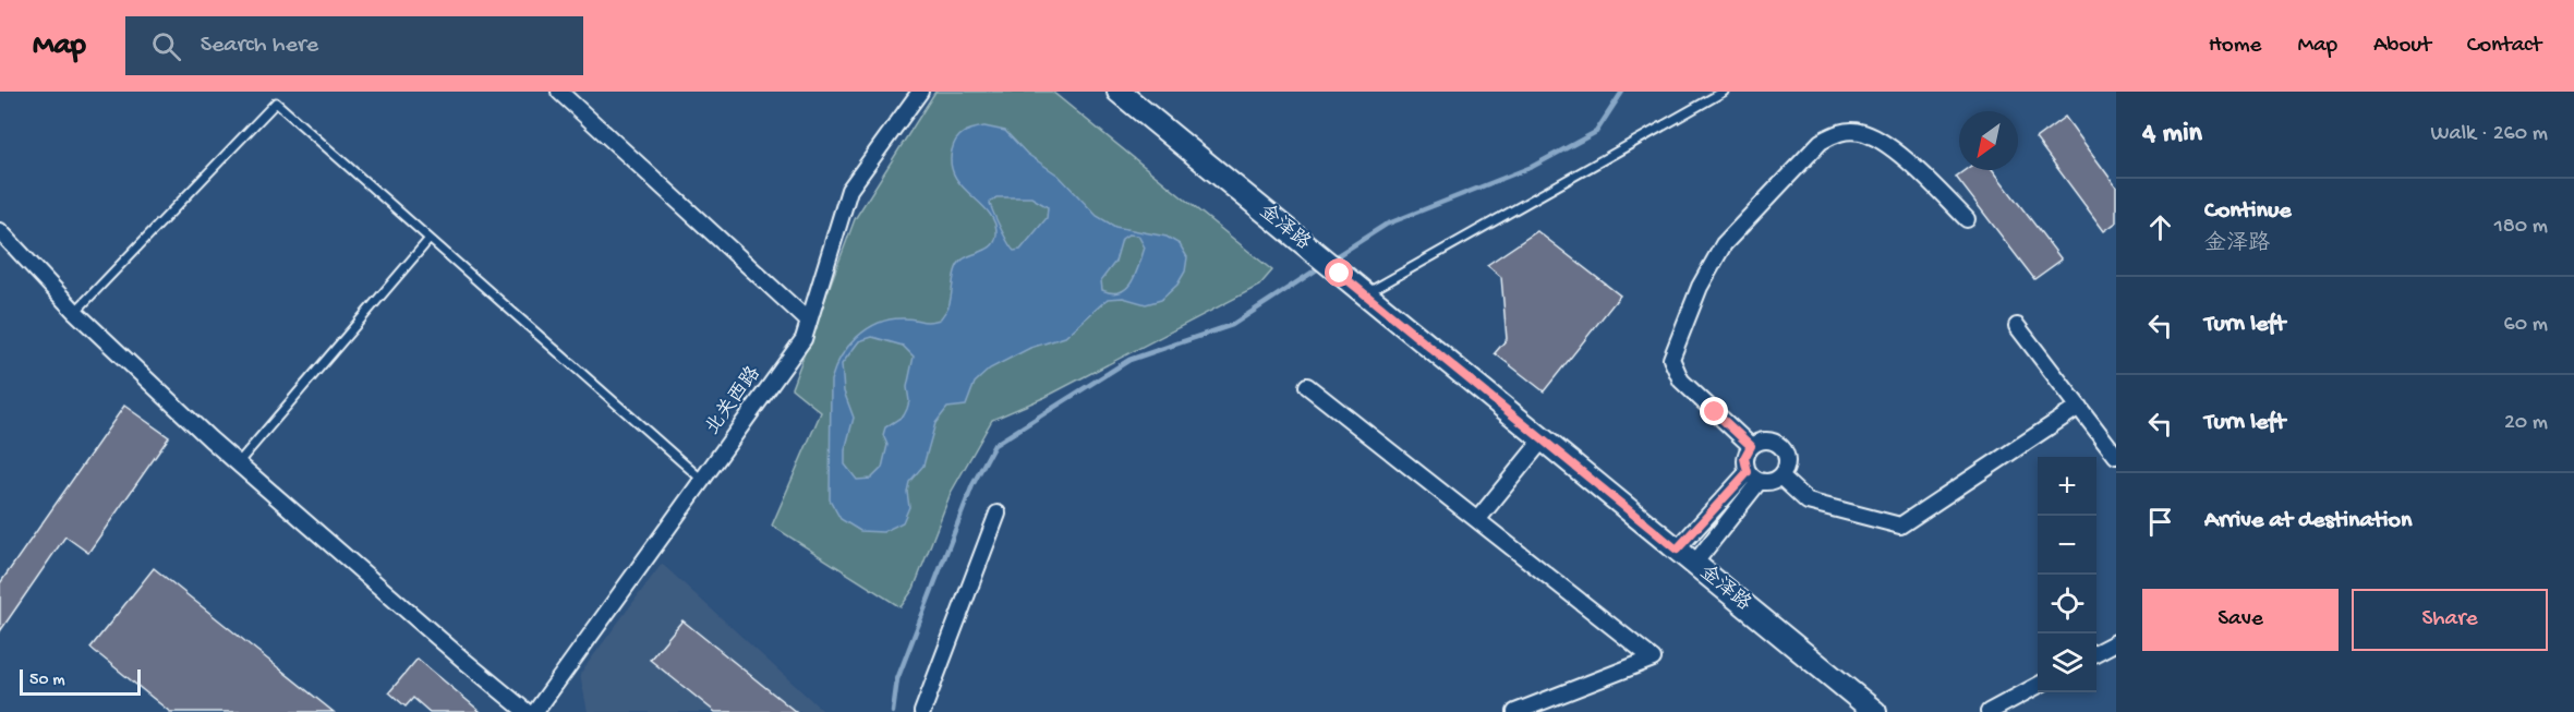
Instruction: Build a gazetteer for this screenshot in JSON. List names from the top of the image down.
{
  "streets": {
    "main road": ["金泽路"],
    "street": ["北关西路"]
  },
  "scale_bar": "50 m",
  "north": "bottom left",
  "page": {
    "header": "Map",
    "search": "Search here",
    "nav": [
      "Home",
      "Map",
      "About",
      "Contact"
    ],
    "heading": ["4 min", "Walk · 260 m"],
    "list": [
      ["Continue", "金泽路", "180 m"],
      ["Turn left", "60 m"],
      ["Turn left", "20 m"],
      "Arrive at destination"
    ],
    "map_buttons": ["+", "−"],
    "buttons": ["Save", "Share"],
    "scale": "50 m"
  }
}
